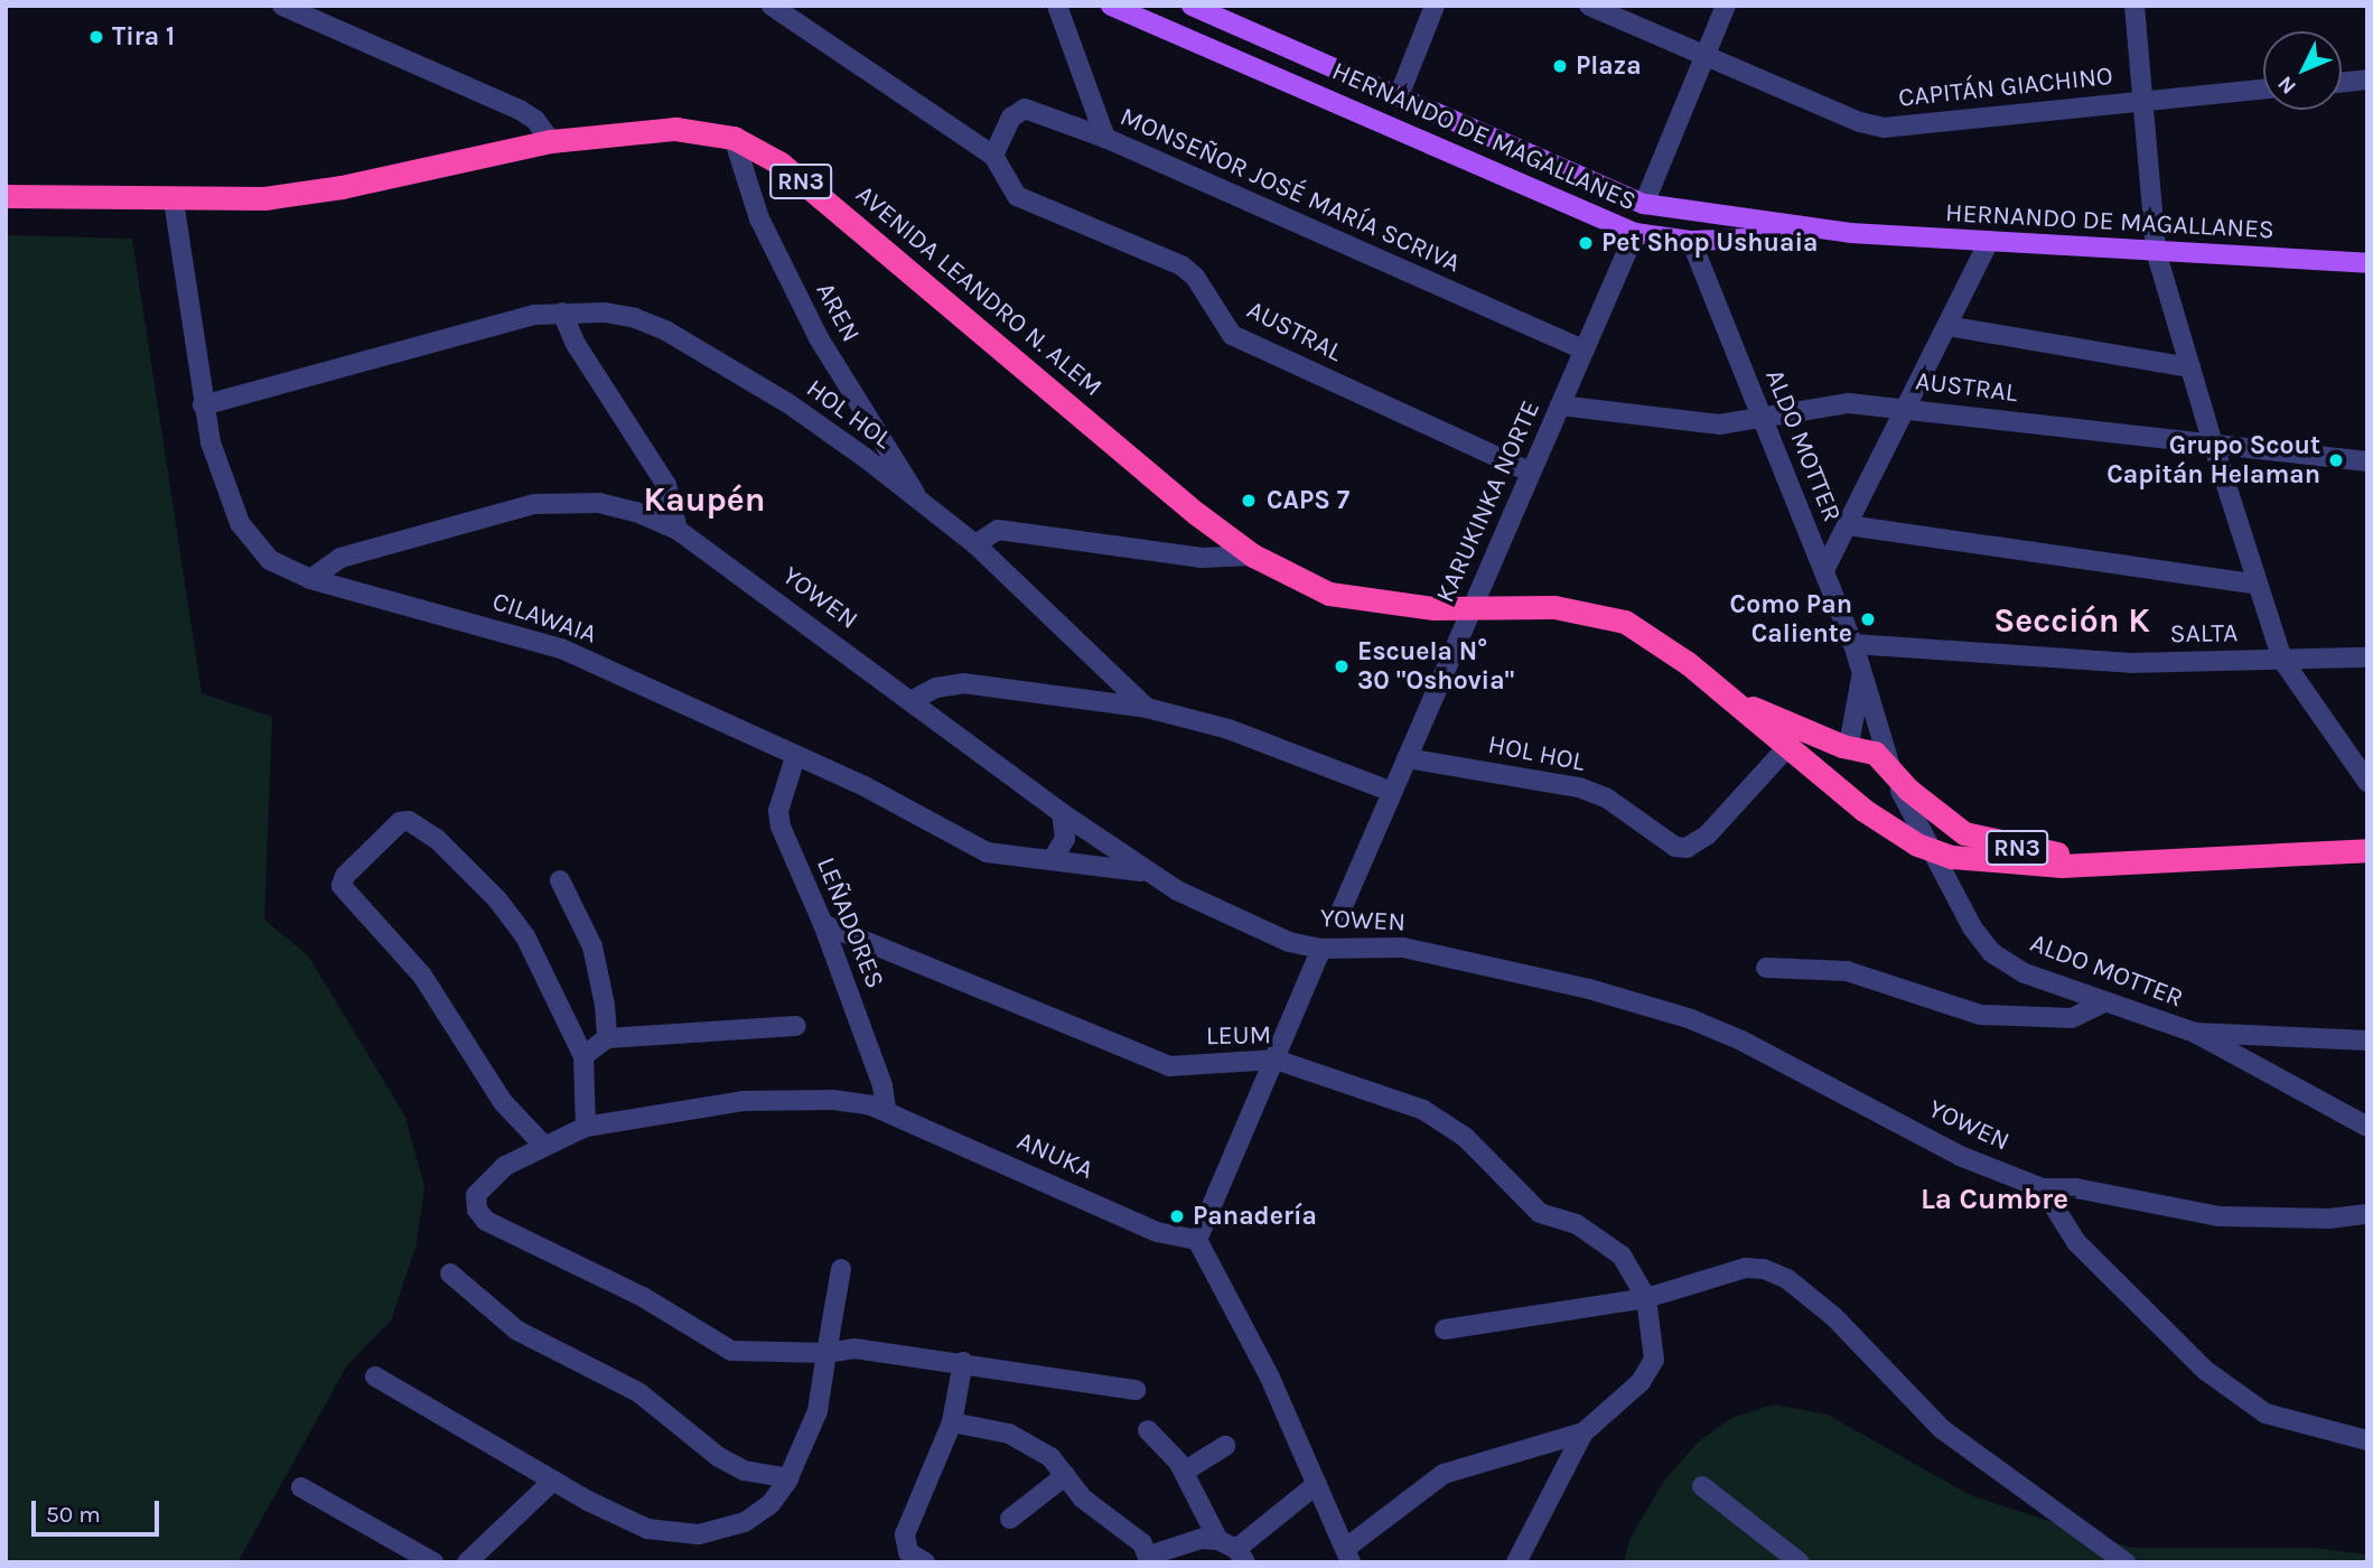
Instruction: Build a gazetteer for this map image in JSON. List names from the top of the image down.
{
  "streets": {
    "highway": ["RN3", "AVENIDA LEANDRO N. ALEM"],
    "main road": ["HERNANDO DE MAGALLANES"],
    "street": [
      "CAPITÁN GIACHINO",
      "MONSEÑOR JOSÉ MARÍA SCRIVA",
      "AREN",
      "AUSTRAL",
      "HOL HOL",
      "ALDO MOTTER",
      "KARUKINKA NORTE",
      "YOWEN",
      "CILAWAIA",
      "SALTA",
      "LEÑADORES",
      "LEUM",
      "ANUKA"
    ]
  },
  "crossings": [
    ["HERNANDO DE MAGALLANES", "ALDO MOTTER"],
    ["HERNANDO DE MAGALLANES", "KARUKINKA NORTE"],
    ["MONSEÑOR JOSÉ MARÍA SCRIVA", "AUSTRAL"],
    ["MONSEÑOR JOSÉ MARÍA SCRIVA", "KARUKINKA NORTE"],
    ["AVENIDA LEANDRO N. ALEM", "AREN"],
    ["AVENIDA LEANDRO N. ALEM", "HOL HOL"],
    ["AVENIDA LEANDRO N. ALEM", "ALDO MOTTER"],
    ["AVENIDA LEANDRO N. ALEM", "KARUKINKA NORTE"],
    ["AVENIDA LEANDRO N. ALEM", "CILAWAIA"],
    ["AREN", "HOL HOL"],
    ["AUSTRAL", "ALDO MOTTER"],
    ["AUSTRAL", "KARUKINKA NORTE"],
    ["HOL HOL", "KARUKINKA NORTE"],
    ["HOL HOL", "CILAWAIA"],
    ["ALDO MOTTER", "SALTA"],
    ["YOWEN", "CILAWAIA"],
    ["CILAWAIA", "LEÑADORES"],
    ["LEÑADORES", "LEUM"],
    ["LEÑADORES", "ANUKA"]
  ],
  "districts": ["Kaupén", "Sección K", "La Cumbre"],
  "places": [
    "Tira 1",
    "Plaza",
    "Pet Shop Ushuaia",
    "Grupo Scout Capitán Helaman",
    "CAPS 7",
    "Como Pan Caliente",
    "Escuela N° 30 \"Oshovia\"",
    "Panadería"
  ],
  "scale_bar": "50 m",
  "north": "bottom left"
}
